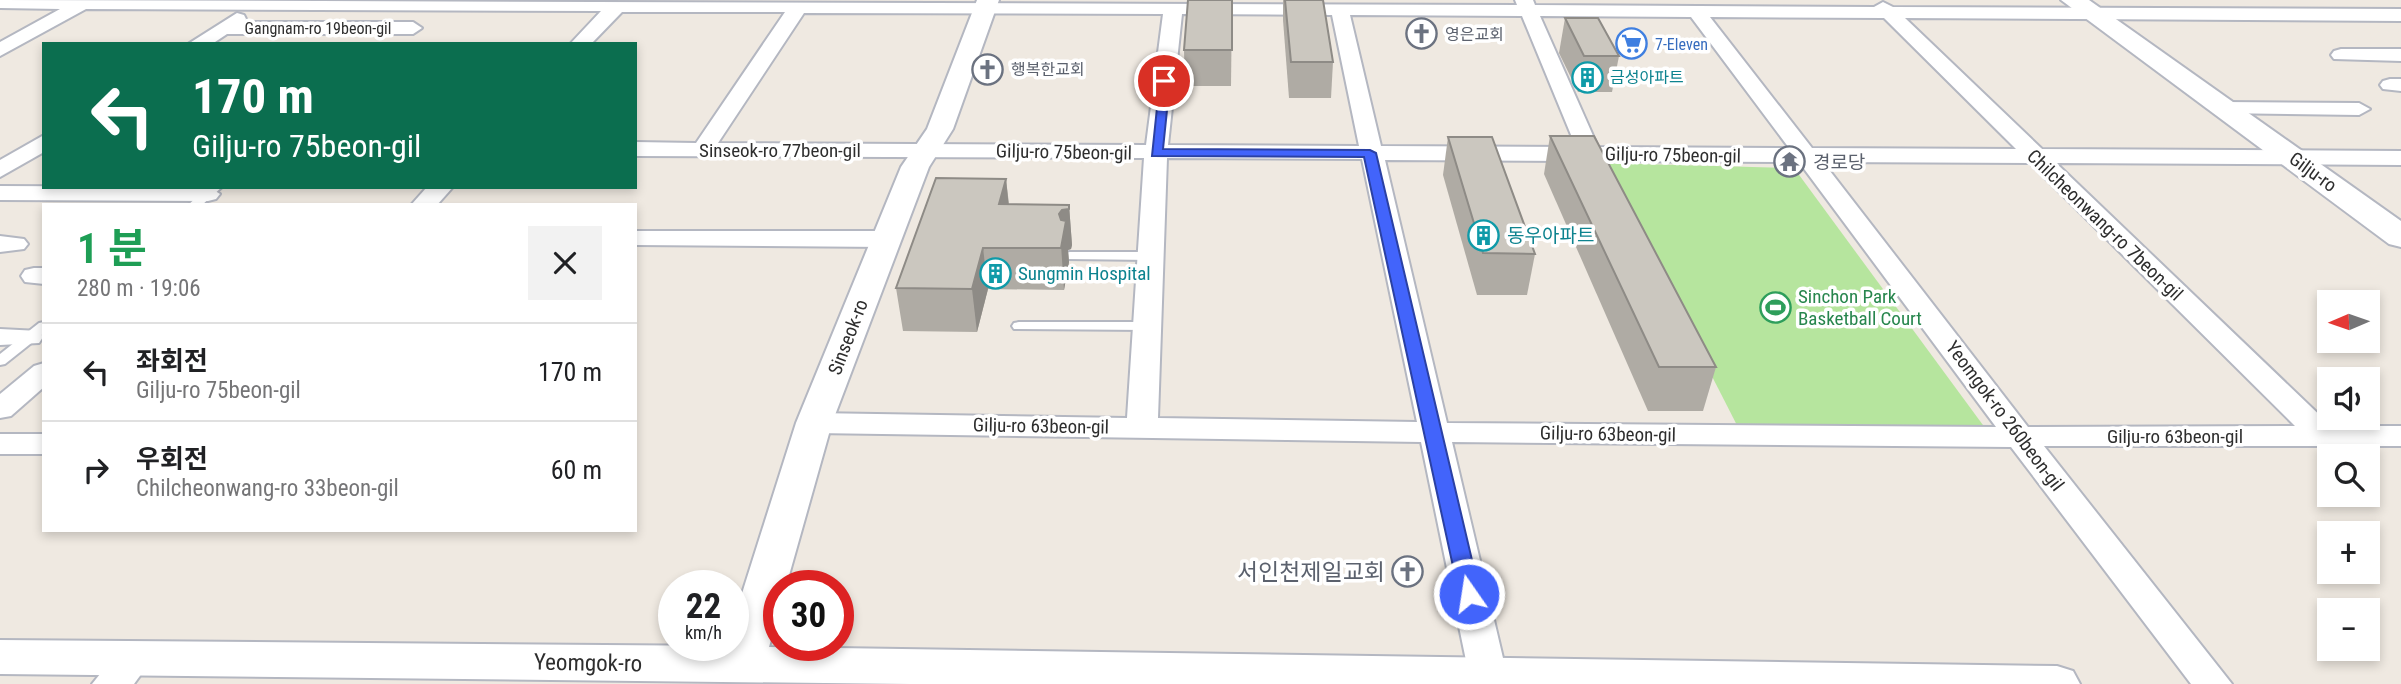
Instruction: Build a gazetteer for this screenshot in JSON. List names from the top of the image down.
{
  "streets": {
    "main road": ["Gilju-ro"],
    "street": [
      "Gangnam-ro 19beon-gil",
      "Sinseok-ro 77beon-gil",
      "Gilju-ro 75beon-gil",
      "Chilcheonwang-ro 7beon-gil",
      "Sinseok-ro",
      "Yeomgok-ro 260beon-gil",
      "Gilju-ro 63beon-gil",
      "Yeomgok-ro"
    ]
  },
  "crossings": [
    ["Sinseok-ro 77beon-gil", "Gilju-ro 75beon-gil"],
    ["Sinseok-ro 77beon-gil", "Sinseok-ro"],
    ["Gilju-ro 75beon-gil", "Gilju-ro"],
    ["Gilju-ro 75beon-gil", "Chilcheonwang-ro 7beon-gil"],
    ["Gilju-ro 75beon-gil", "Sinseok-ro"],
    ["Gilju-ro 75beon-gil", "Yeomgok-ro 260beon-gil"],
    ["Chilcheonwang-ro 7beon-gil", "Gilju-ro 63beon-gil"],
    ["Sinseok-ro", "Gilju-ro 63beon-gil"],
    ["Sinseok-ro", "Yeomgok-ro"],
    ["Yeomgok-ro 260beon-gil", "Gilju-ro 63beon-gil"]
  ],
  "places": {
    "church": ["영은교회", "행복한교회", "서인천제일교회"],
    "supermarket": ["7-Eleven"],
    "building": ["금성아파트", "동우아파트", "Sungmin Hospital"],
    "temple": ["경로당"],
    "sports": ["Sinchon Park Basketball Court"]
  },
  "north": "left",
  "page": {
    "turn": ["170 m", "Gilju-ro 75beon-gil"],
    "heading": ["1 분", "280 m · 19:06"],
    "map_buttons": ["+", "−"],
    "list": [
      {
        "name": "좌회전",
        "note": "Gilju-ro 75beon-gil",
        "value": "170 m"
      },
      {
        "name": "우회전",
        "note": "Chilcheonwang-ro 33beon-gil",
        "value": "60 m"
      }
    ],
    "speed": "22 km/h",
    "limit": "30"
  }
}
